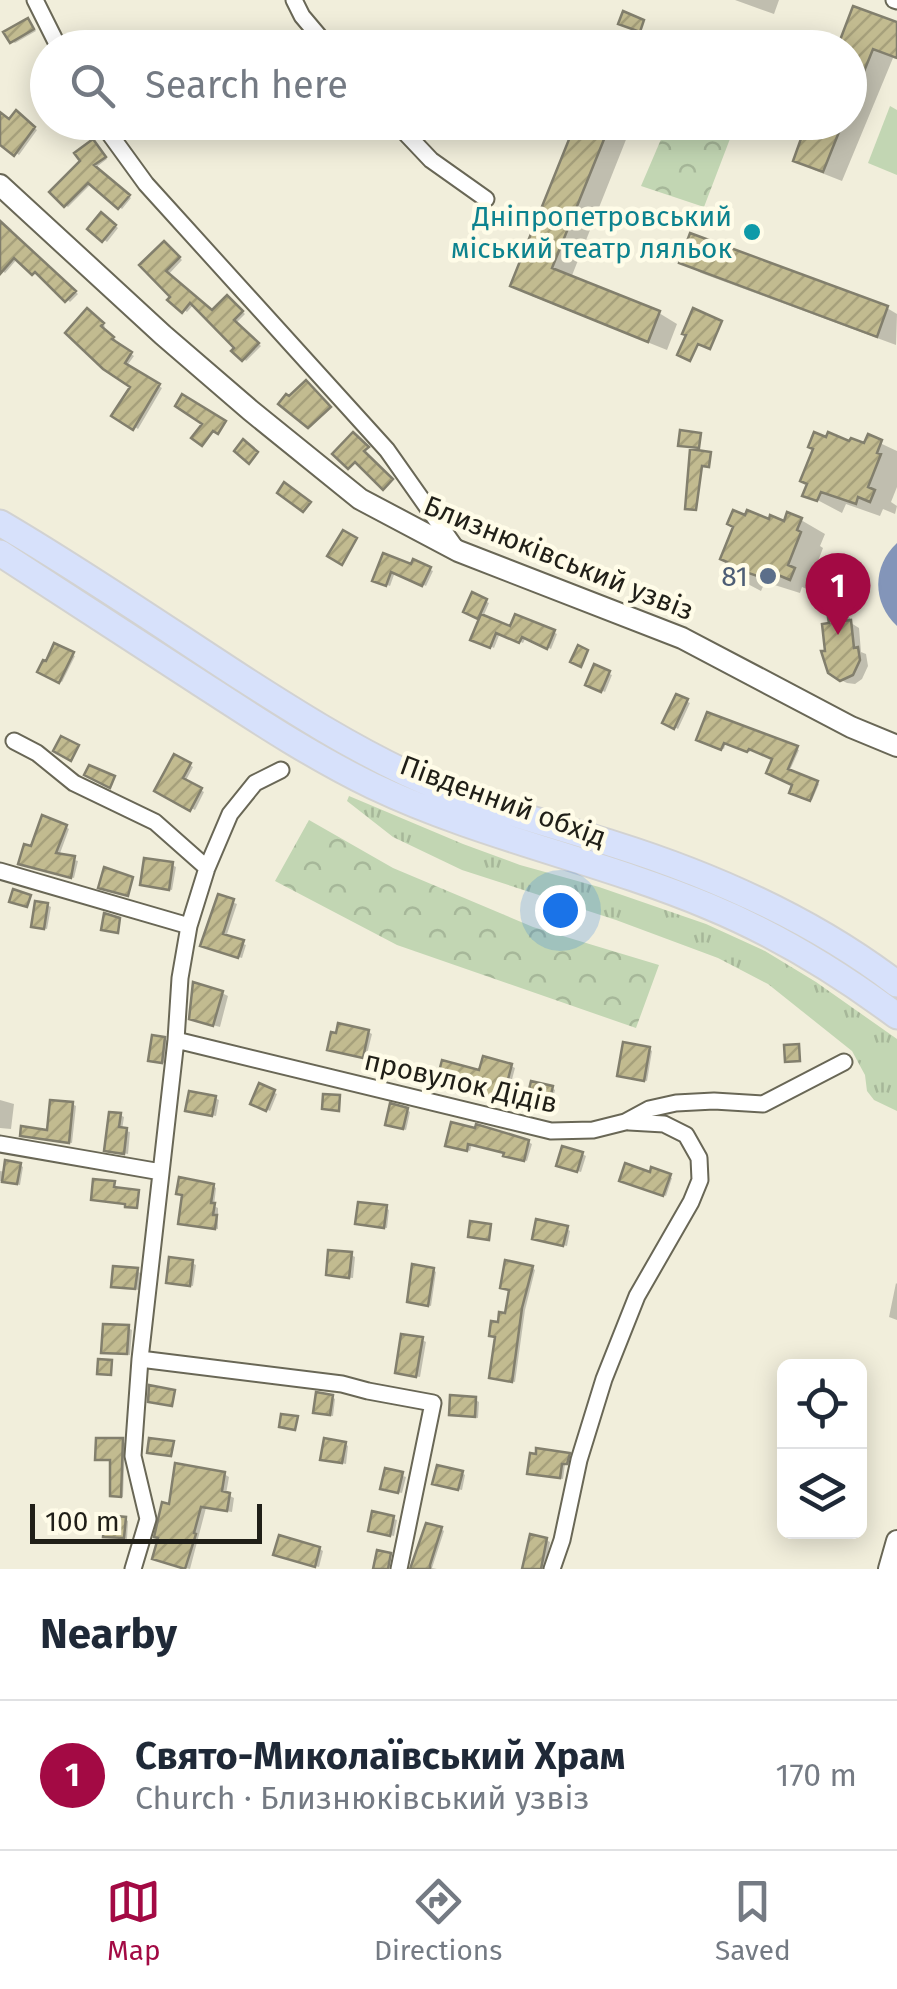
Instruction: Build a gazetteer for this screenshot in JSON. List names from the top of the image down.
{
  "streets": {
    "main road": ["Південний обхід"],
    "street": ["Близнюківський узвіз", "провулок Дідів"]
  },
  "places": ["Дніпропетровський міський театр ляльок", "81"],
  "scale_bar": "100 m",
  "page": {
    "search": "Search here",
    "pins": "1",
    "scale": "100 m",
    "heading": "Nearby",
    "list": [
      {
        "mark": "1",
        "name": "Свято-Миколаївський Храм",
        "note": "Church · Близнюківський узвіз",
        "value": "170 m"
      }
    ],
    "nav": ["Map", "Directions", "Saved"]
  }
}
